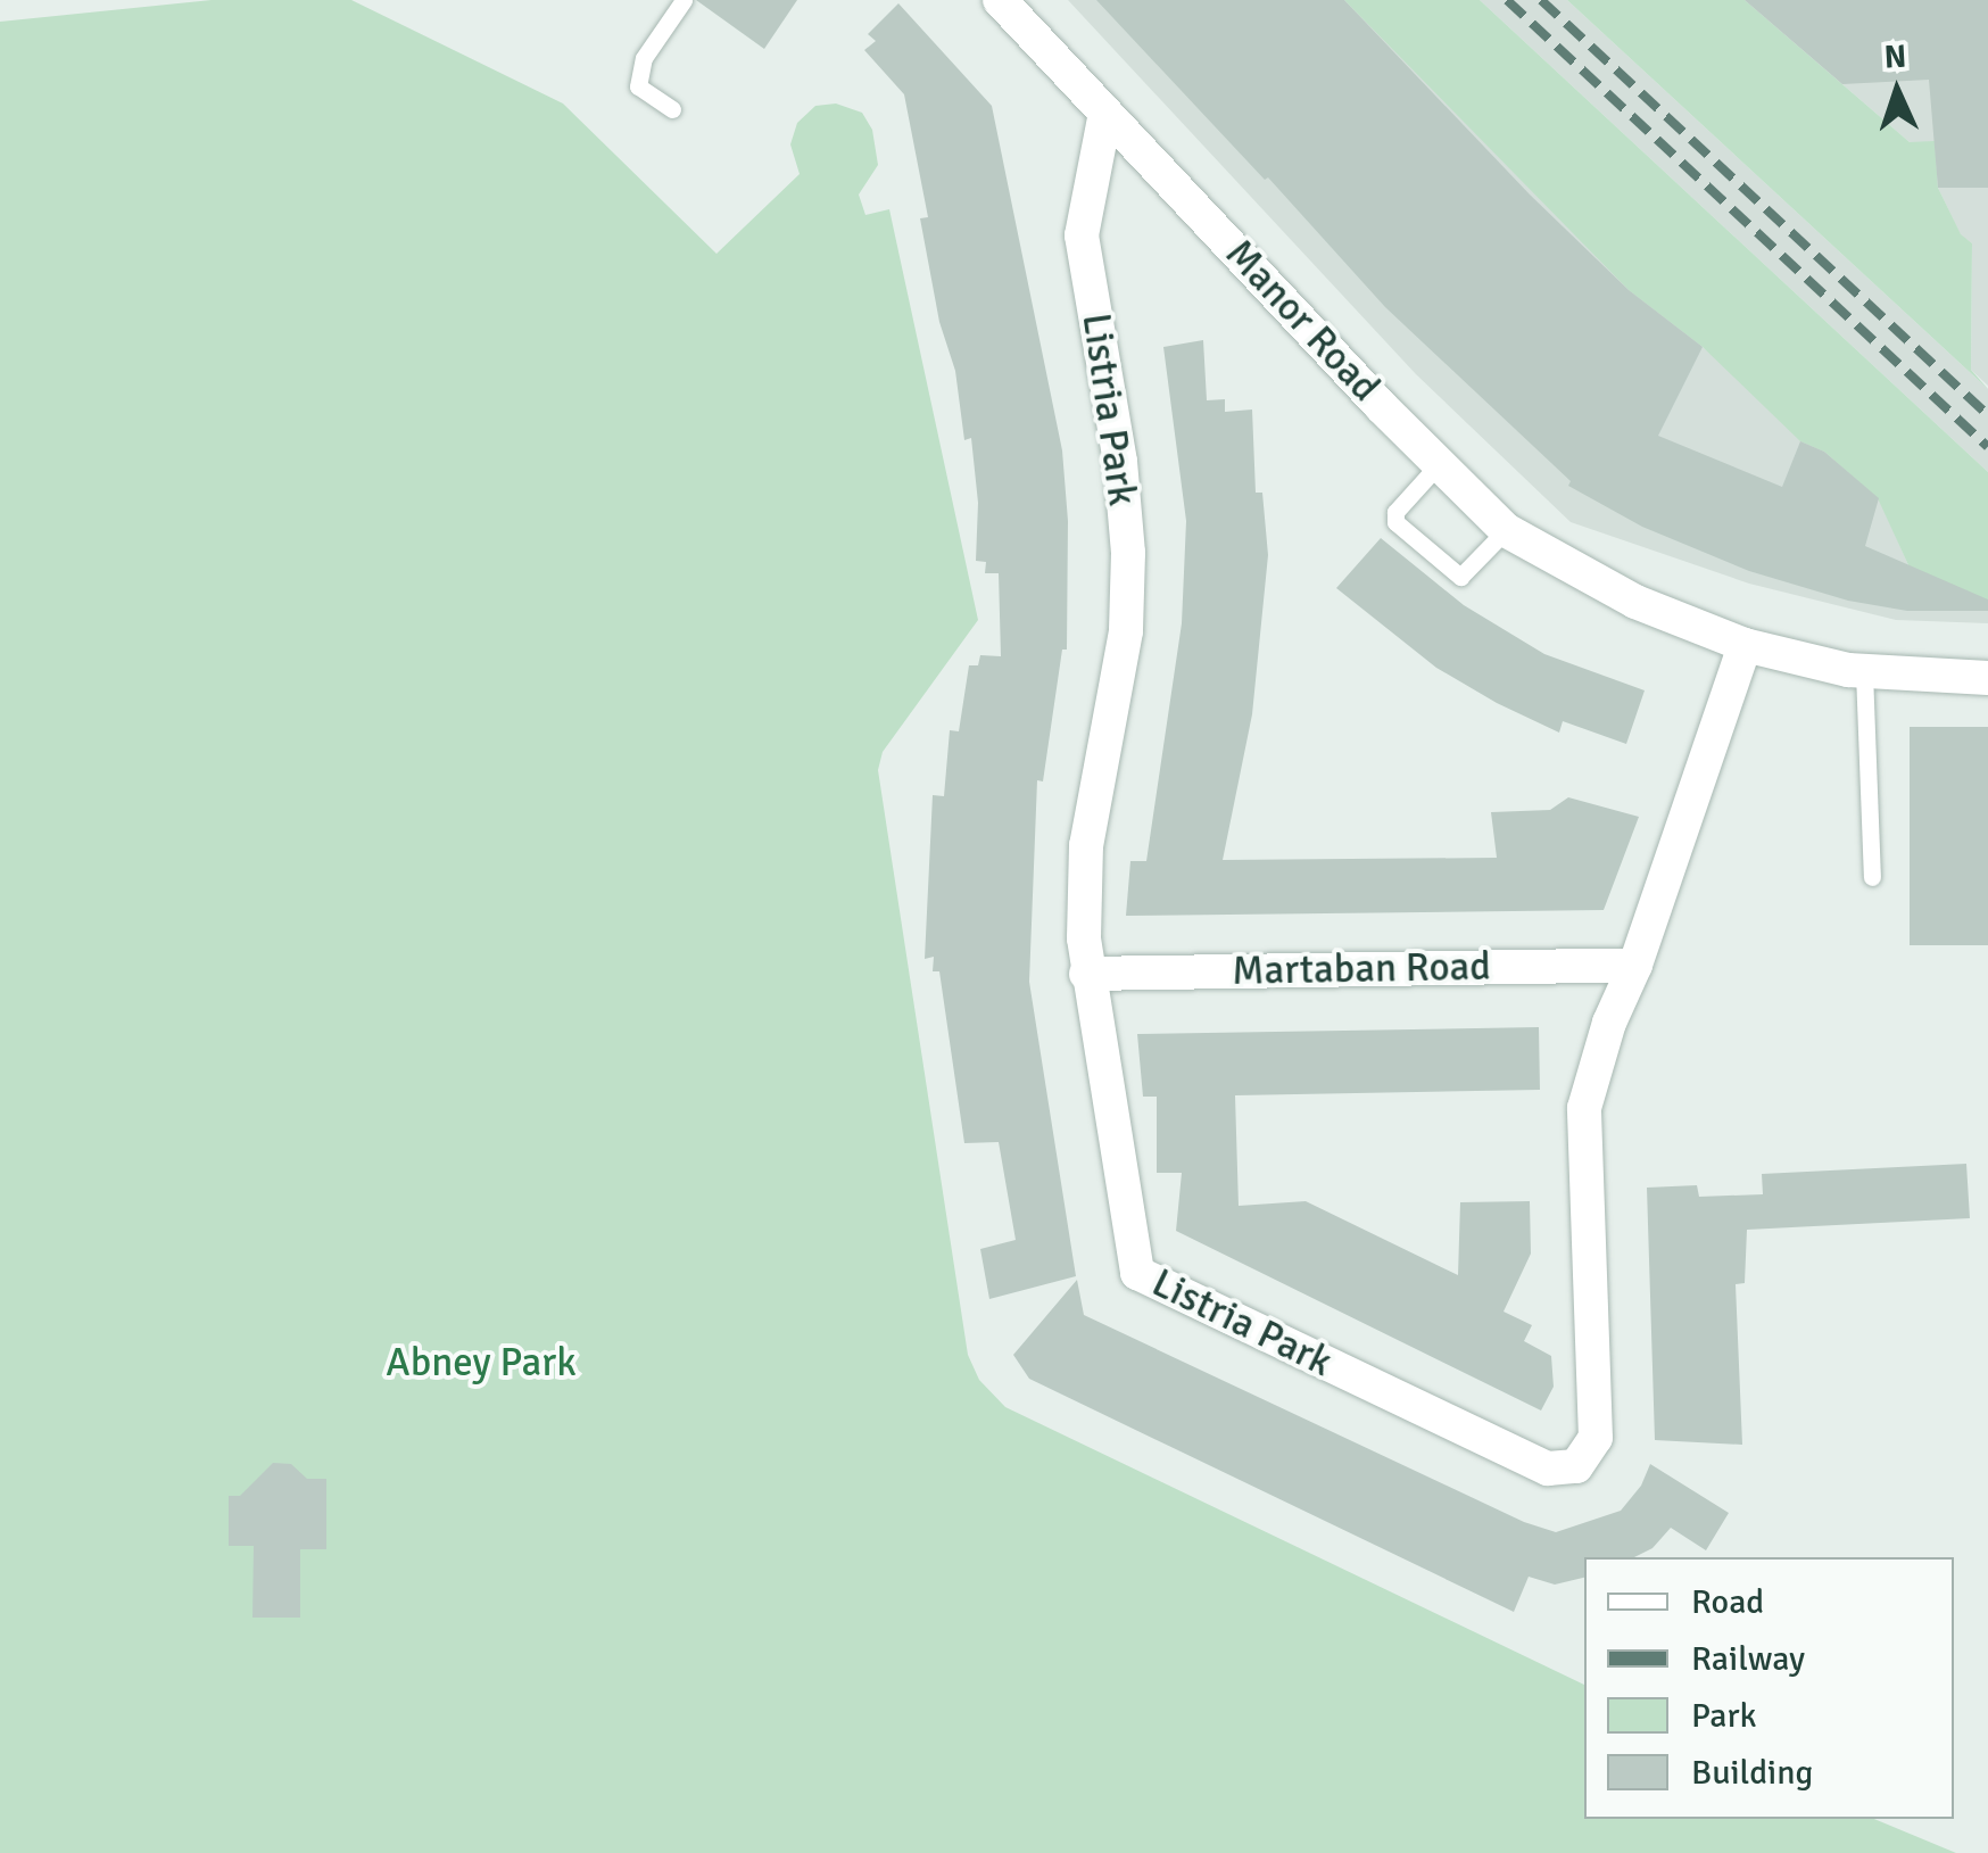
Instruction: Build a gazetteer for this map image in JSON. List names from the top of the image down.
{
  "streets": {
    "street": ["Manor Road", "Listria Park", "Martaban Road"]
  },
  "crossings": [
    ["Manor Road", "Listria Park"],
    ["Listria Park", "Martaban Road"]
  ],
  "parks": ["Abney Park"],
  "legend": [
    "Road",
    "Railway",
    "Park",
    "Building"
  ],
  "north": "top"
}
